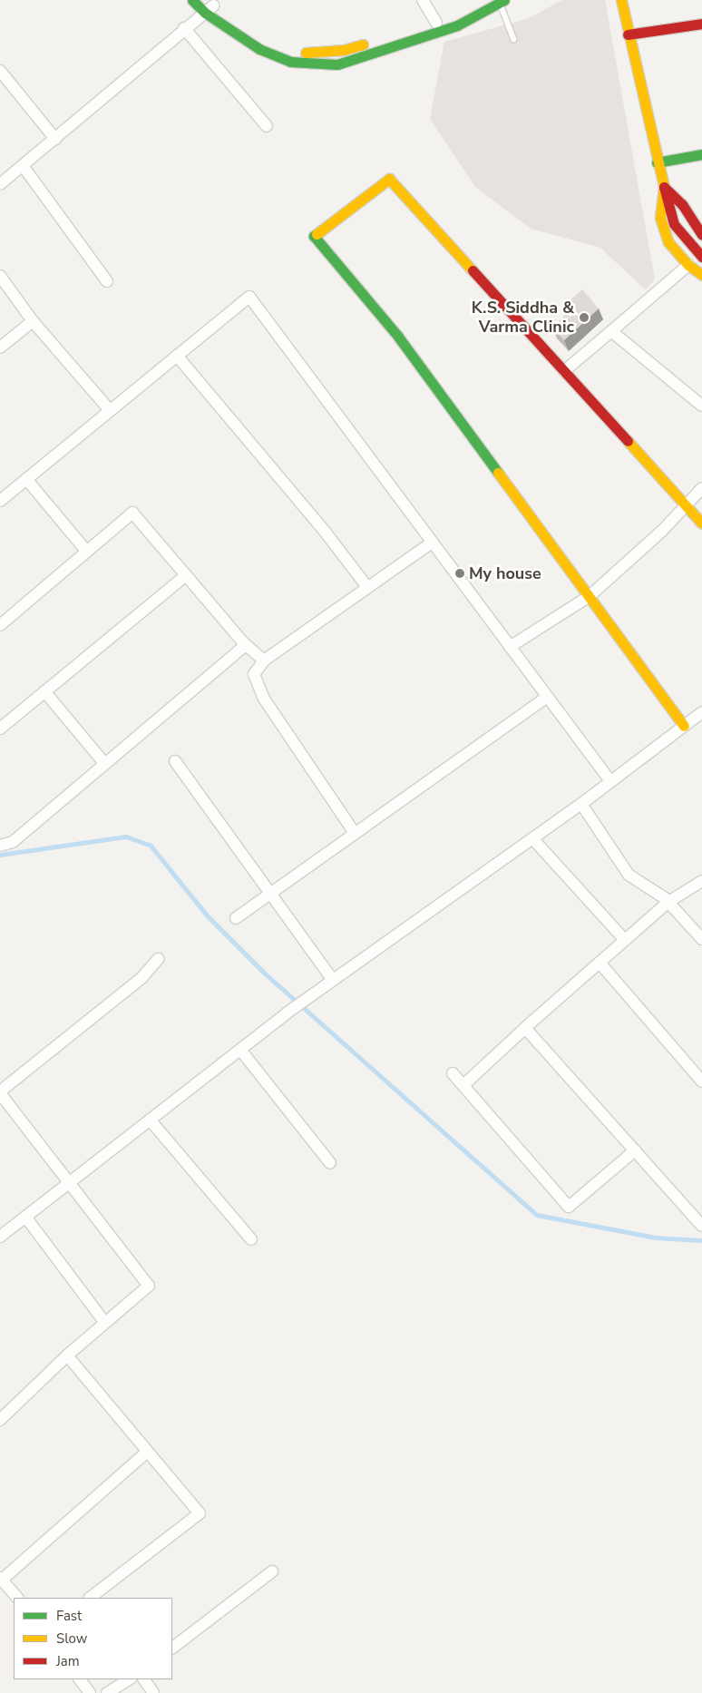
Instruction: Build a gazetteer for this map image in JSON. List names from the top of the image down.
{
  "places": ["K.S. Siddha & Varma Clinic", "My house"],
  "legend": ["Fast", "Slow", "Jam"]
}
